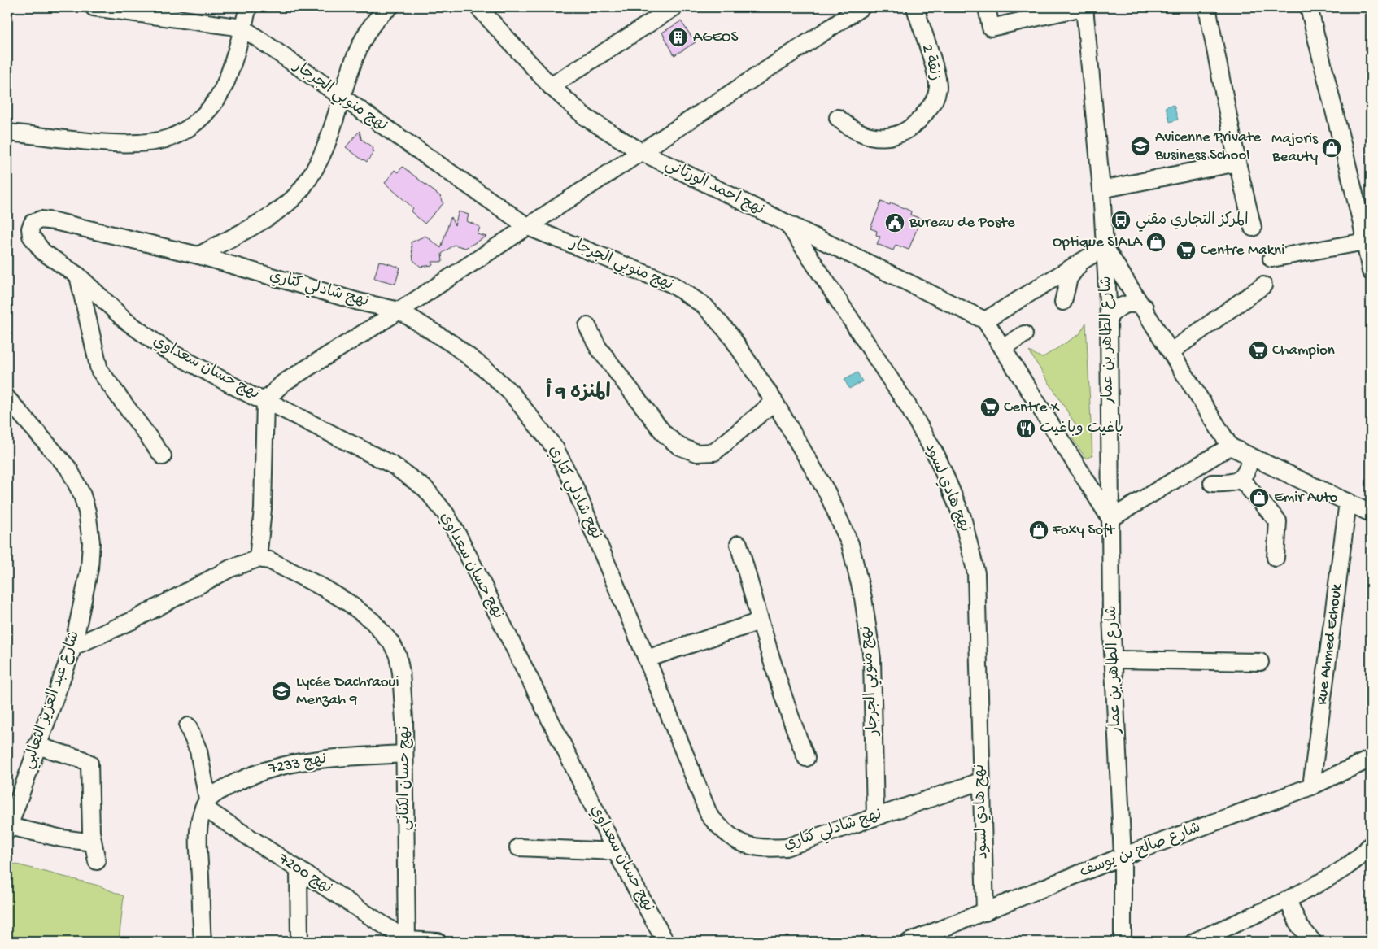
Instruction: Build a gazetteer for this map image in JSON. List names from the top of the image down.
{
  "streets": {
    "street": [
      "زنقة 2",
      "نهج منوبي الجرجار",
      "نهج احمد الورتاني",
      "نهج شادلي كتاري",
      "شارع الطاهر بن عمار",
      "نهج حسان سعداوي",
      "نهج هادي لسود",
      "Rue Ahmed Echouk",
      "شارع عبد العزيز الثعالبي",
      "نهج 7233",
      "نهج حسان الكناني",
      "شارع صالح بن يوسف",
      "نهج 7200"
    ]
  },
  "crossings": [
    ["نهج منوبي الجرجار", "نهج شادلي كتاري"],
    ["نهج احمد الورتاني", "نهج هادي لسود"],
    ["نهج شادلي كتاري", "نهج حسان سعداوي"],
    ["نهج شادلي كتاري", "نهج هادي لسود"],
    ["شارع الطاهر بن عمار", "شارع صالح بن يوسف"],
    ["نهج هادي لسود", "شارع صالح بن يوسف"],
    ["Rue Ahmed Echouk", "شارع صالح بن يوسف"],
    ["نهج 7233", "نهج حسان الكناني"],
    ["نهج 7233", "نهج 7200"],
    ["نهج حسان الكناني", "نهج 7200"]
  ],
  "districts": ["المنزه 9 أ"],
  "places": {
    "building": ["AGEOS"],
    "school or university": ["Avicenne Private Business School", "Lycée Dachraoui Menzah 9"],
    "shop": [
      "Majoris Beauty",
      "Optique SIALA",
      "Emir Auto",
      "Foxy Soft"
    ],
    "bus stop": ["المركز التجاري مقني"],
    "public building": ["Bureau de Poste"],
    "supermarket": ["Centre Makni", "Champion", "Centre X"],
    "restaurant": ["باغيت وباغيت"]
  }
}
